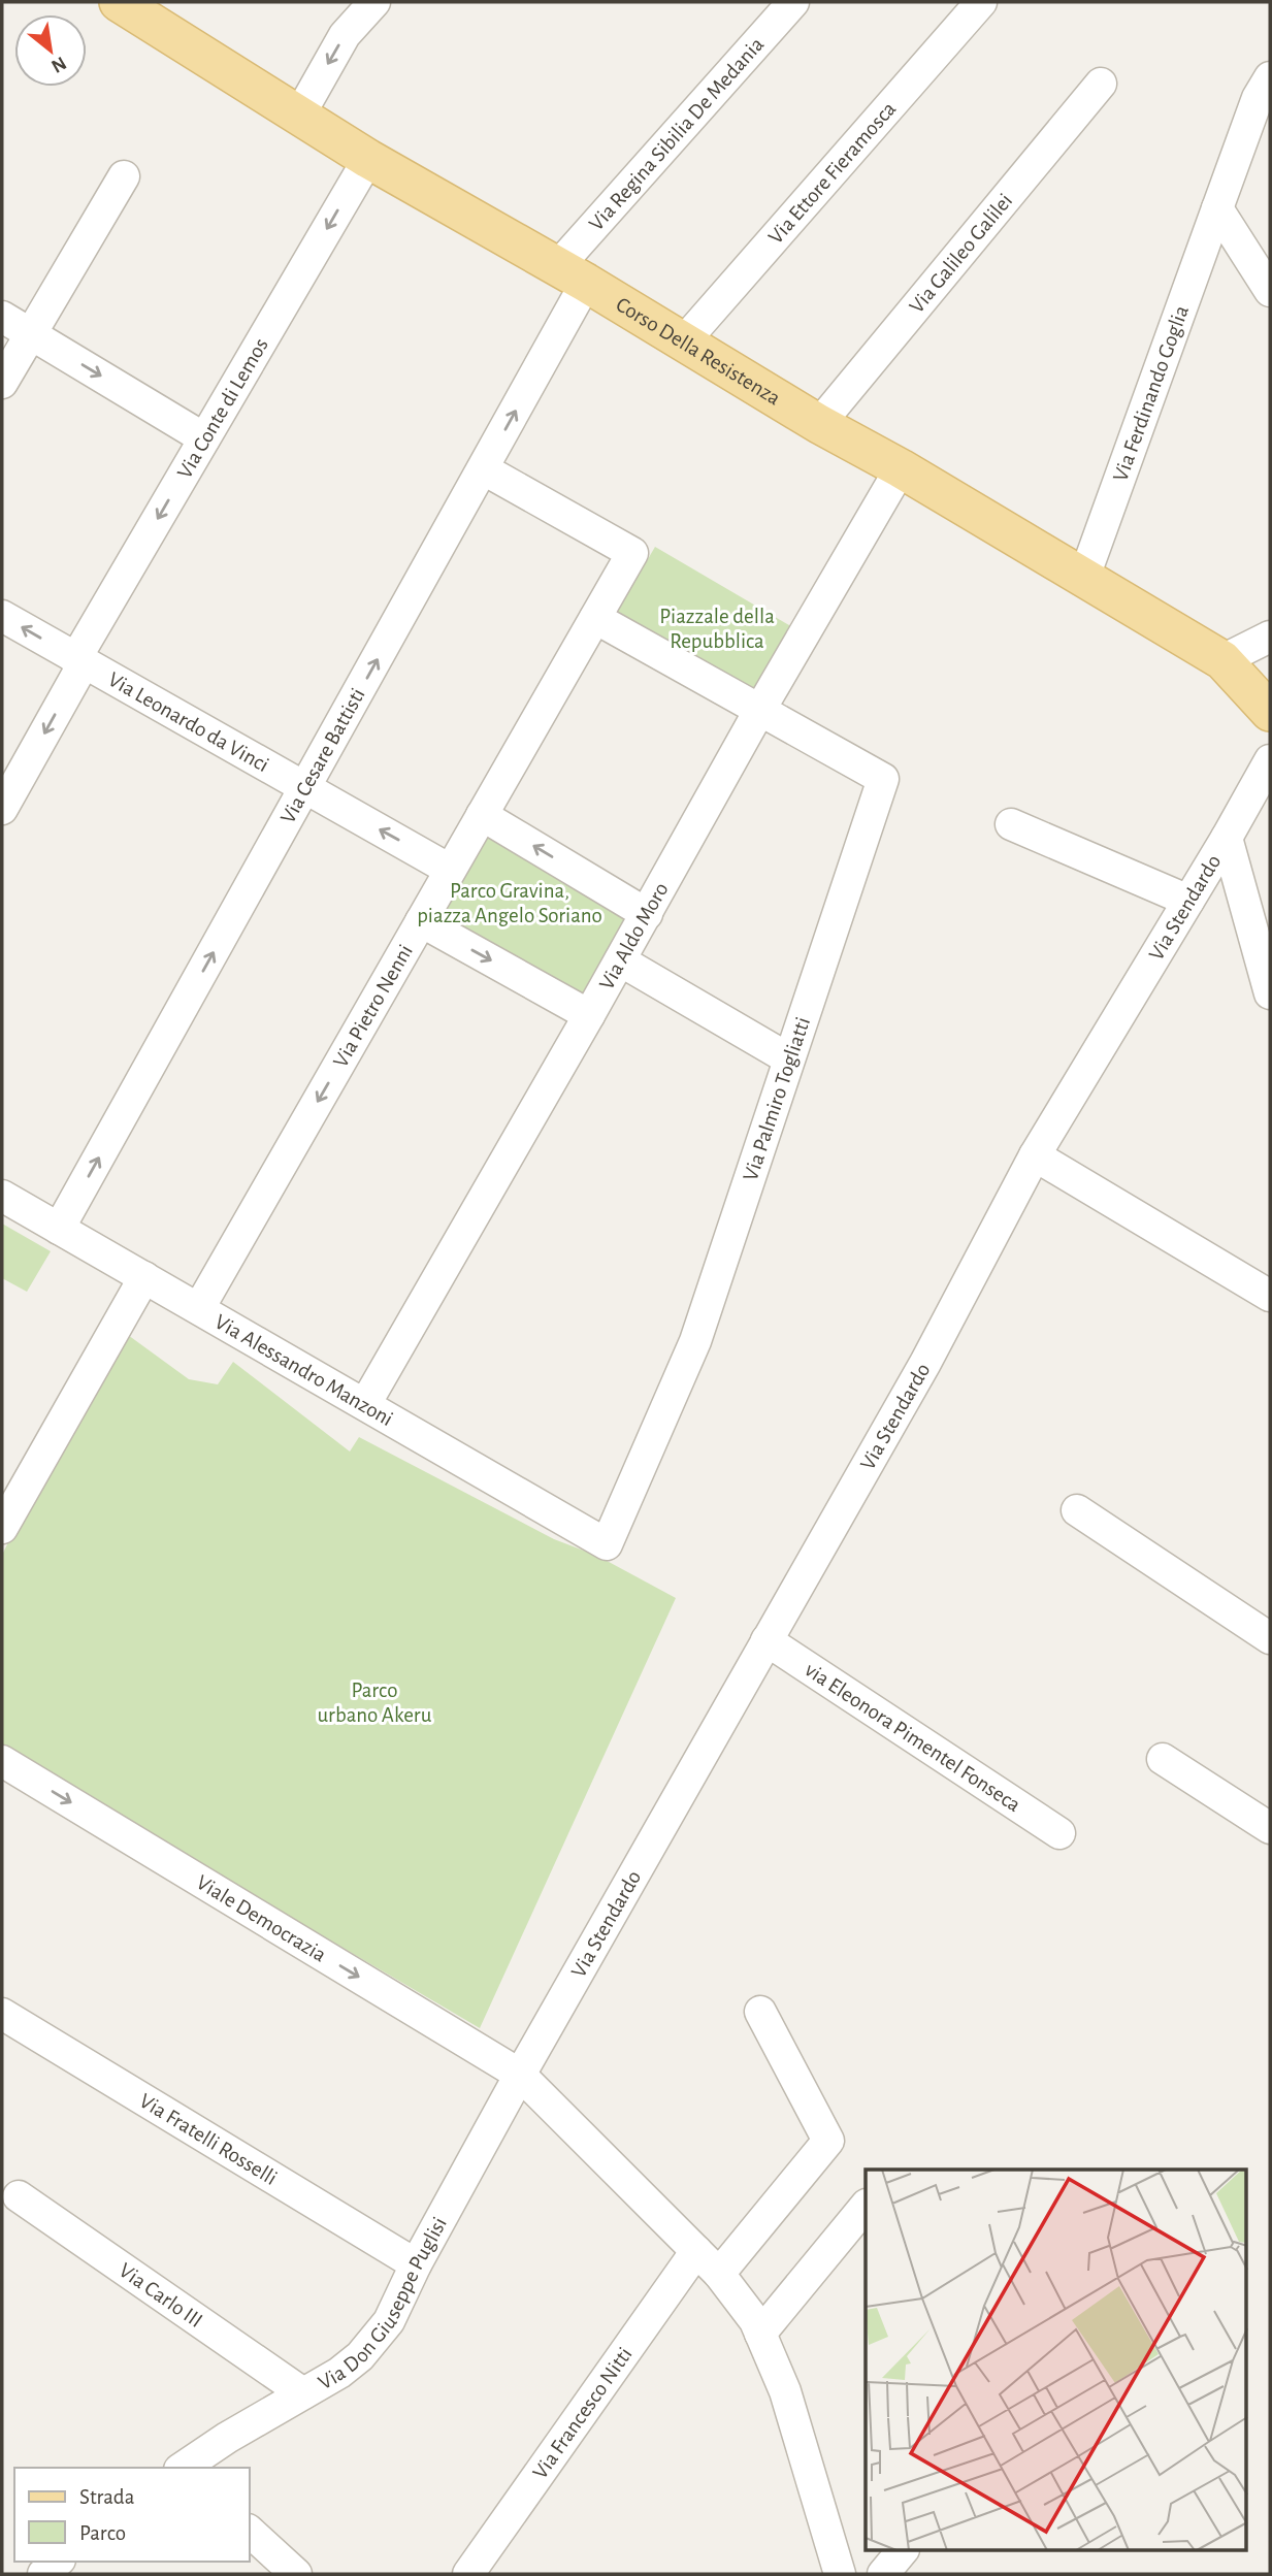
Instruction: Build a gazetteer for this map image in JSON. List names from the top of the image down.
{
  "streets": {
    "main road": ["Corso Della Resistenza"],
    "street": [
      "Via Regina Sibilia De Medania",
      "Via Ettore Fieramosca",
      "Via Galileo Galilei",
      "Via Ferdinando Goglia",
      "Via Conte di Lemos",
      "Via Leonardo da Vinci",
      "Via Cesare Battisti",
      "Via Stendardo",
      "Via Aldo Moro",
      "Via Pietro Nenni",
      "Via Palmiro Togliatti",
      "Via Alessandro Manzoni",
      "via Eleonora Pimentel Fonseca",
      "Viale Democrazia",
      "Via Fratelli Rosselli",
      "Via Carlo III",
      "Via Don Giuseppe Puglisi",
      "Via Francesco Nitti"
    ]
  },
  "crossings": [
    ["Via Regina Sibilia De Medania", "Corso Della Resistenza"],
    ["Via Regina Sibilia De Medania", "Via Cesare Battisti"],
    ["Via Ettore Fieramosca", "Corso Della Resistenza"],
    ["Via Galileo Galilei", "Corso Della Resistenza"],
    ["Corso Della Resistenza", "Via Ferdinando Goglia"],
    ["Corso Della Resistenza", "Via Conte di Lemos"],
    ["Corso Della Resistenza", "Via Cesare Battisti"],
    ["Corso Della Resistenza", "Via Aldo Moro"],
    ["Via Conte di Lemos", "Via Leonardo da Vinci"],
    ["Via Leonardo da Vinci", "Via Cesare Battisti"],
    ["Via Leonardo da Vinci", "Via Pietro Nenni"],
    ["Via Cesare Battisti", "Via Pietro Nenni"],
    ["Via Cesare Battisti", "Via Alessandro Manzoni"],
    ["Via Stendardo", "via Eleonora Pimentel Fonseca"],
    ["Via Stendardo", "Viale Democrazia"],
    ["Via Stendardo", "Via Don Giuseppe Puglisi"],
    ["Via Aldo Moro", "Via Palmiro Togliatti"],
    ["Via Aldo Moro", "Via Alessandro Manzoni"],
    ["Via Pietro Nenni", "Via Alessandro Manzoni"],
    ["Via Palmiro Togliatti", "Via Alessandro Manzoni"],
    ["Viale Democrazia", "Via Don Giuseppe Puglisi"],
    ["Viale Democrazia", "Via Francesco Nitti"],
    ["Via Fratelli Rosselli", "Via Don Giuseppe Puglisi"],
    ["Via Carlo III", "Via Don Giuseppe Puglisi"]
  ],
  "one_way": ["Via Cesare Battisti", "Via Pietro Nenni", "Viale Democrazia"],
  "parks": ["Piazzale della Repubblica", "Parco Gravina, piazza Angelo Soriano", "Parco urbano Akeru"],
  "legend": ["Strada", "Parco"],
  "north": "bottom right"
}
